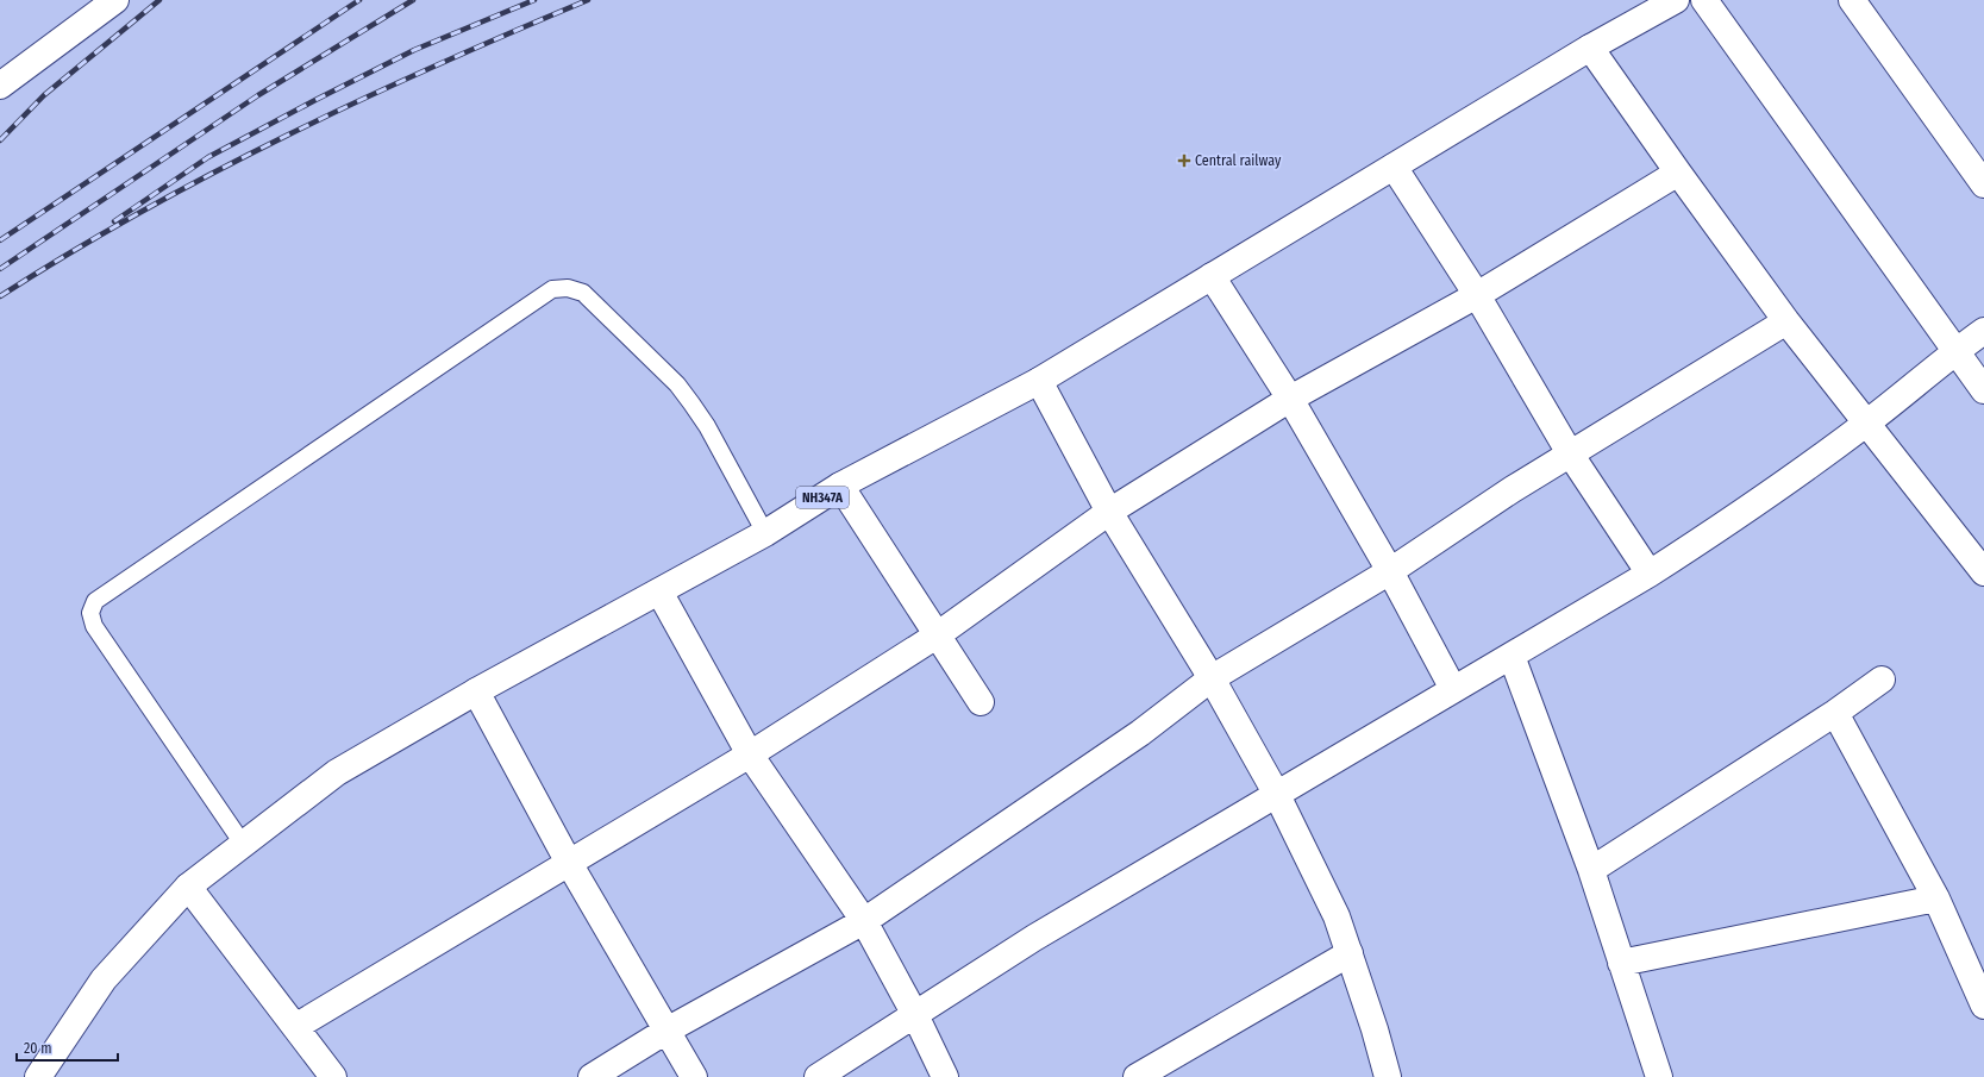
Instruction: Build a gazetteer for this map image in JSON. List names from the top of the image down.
{
  "streets": {
    "main road": ["NH347A"]
  },
  "places": {
    "health": ["Central railway"]
  },
  "scale_bar": "20 m"
}
